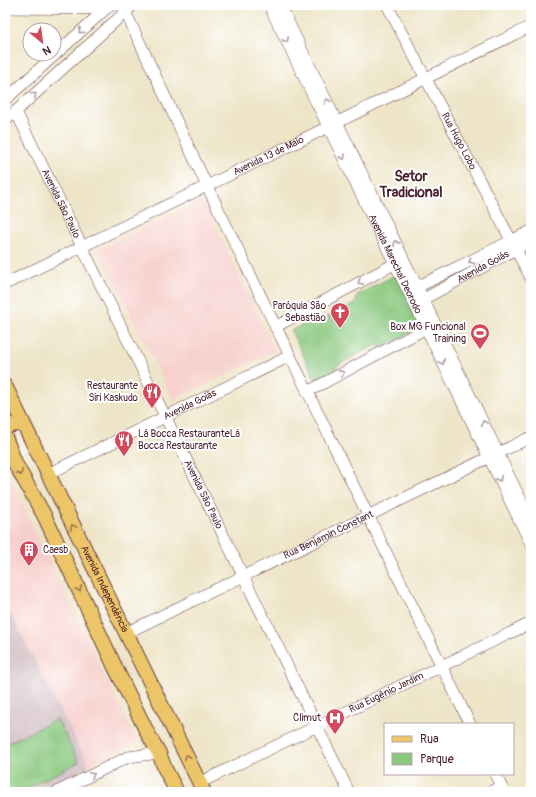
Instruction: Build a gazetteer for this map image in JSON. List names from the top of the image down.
{
  "streets": {
    "main road": ["Avenida Independência"],
    "street": [
      "Rua Hugo Lobo",
      "Avenida 13 de Maio",
      "Avenida São Paulo",
      "Avenida Marechal Deorodo",
      "Avenida Goiás",
      "Rua Benjamin Constant",
      "Rua Eugênio Jardim"
    ]
  },
  "crossings": [
    ["Rua Hugo Lobo", "Avenida 13 de Maio"],
    ["Rua Hugo Lobo", "Avenida Goiás"],
    ["Avenida 13 de Maio", "Avenida São Paulo"],
    ["Avenida 13 de Maio", "Avenida Marechal Deorodo"],
    ["Avenida São Paulo", "Avenida Goiás"],
    ["Avenida São Paulo", "Rua Benjamin Constant"],
    ["Avenida São Paulo", "Rua Eugênio Jardim"],
    ["Avenida Marechal Deorodo", "Avenida Goiás"],
    ["Avenida Marechal Deorodo", "Rua Benjamin Constant"],
    ["Avenida Goiás", "Avenida Independência"],
    ["Rua Benjamin Constant", "Avenida Independência"],
    ["Avenida Independência", "Rua Eugênio Jardim"]
  ],
  "districts": ["Setor Tradicional"],
  "places": {
    "church": ["Paróquia São Sebastião"],
    "sports": ["Box MG Funcional Training"],
    "restaurant": ["Restaurante Siri Kaskudo", "Lá Bocca RestauranteLá Bocca Restaurante"],
    "building": ["Caesb"],
    "hospital": ["Climut"]
  },
  "legend": ["Rua", "Parque"],
  "north": "bottom right"
}
